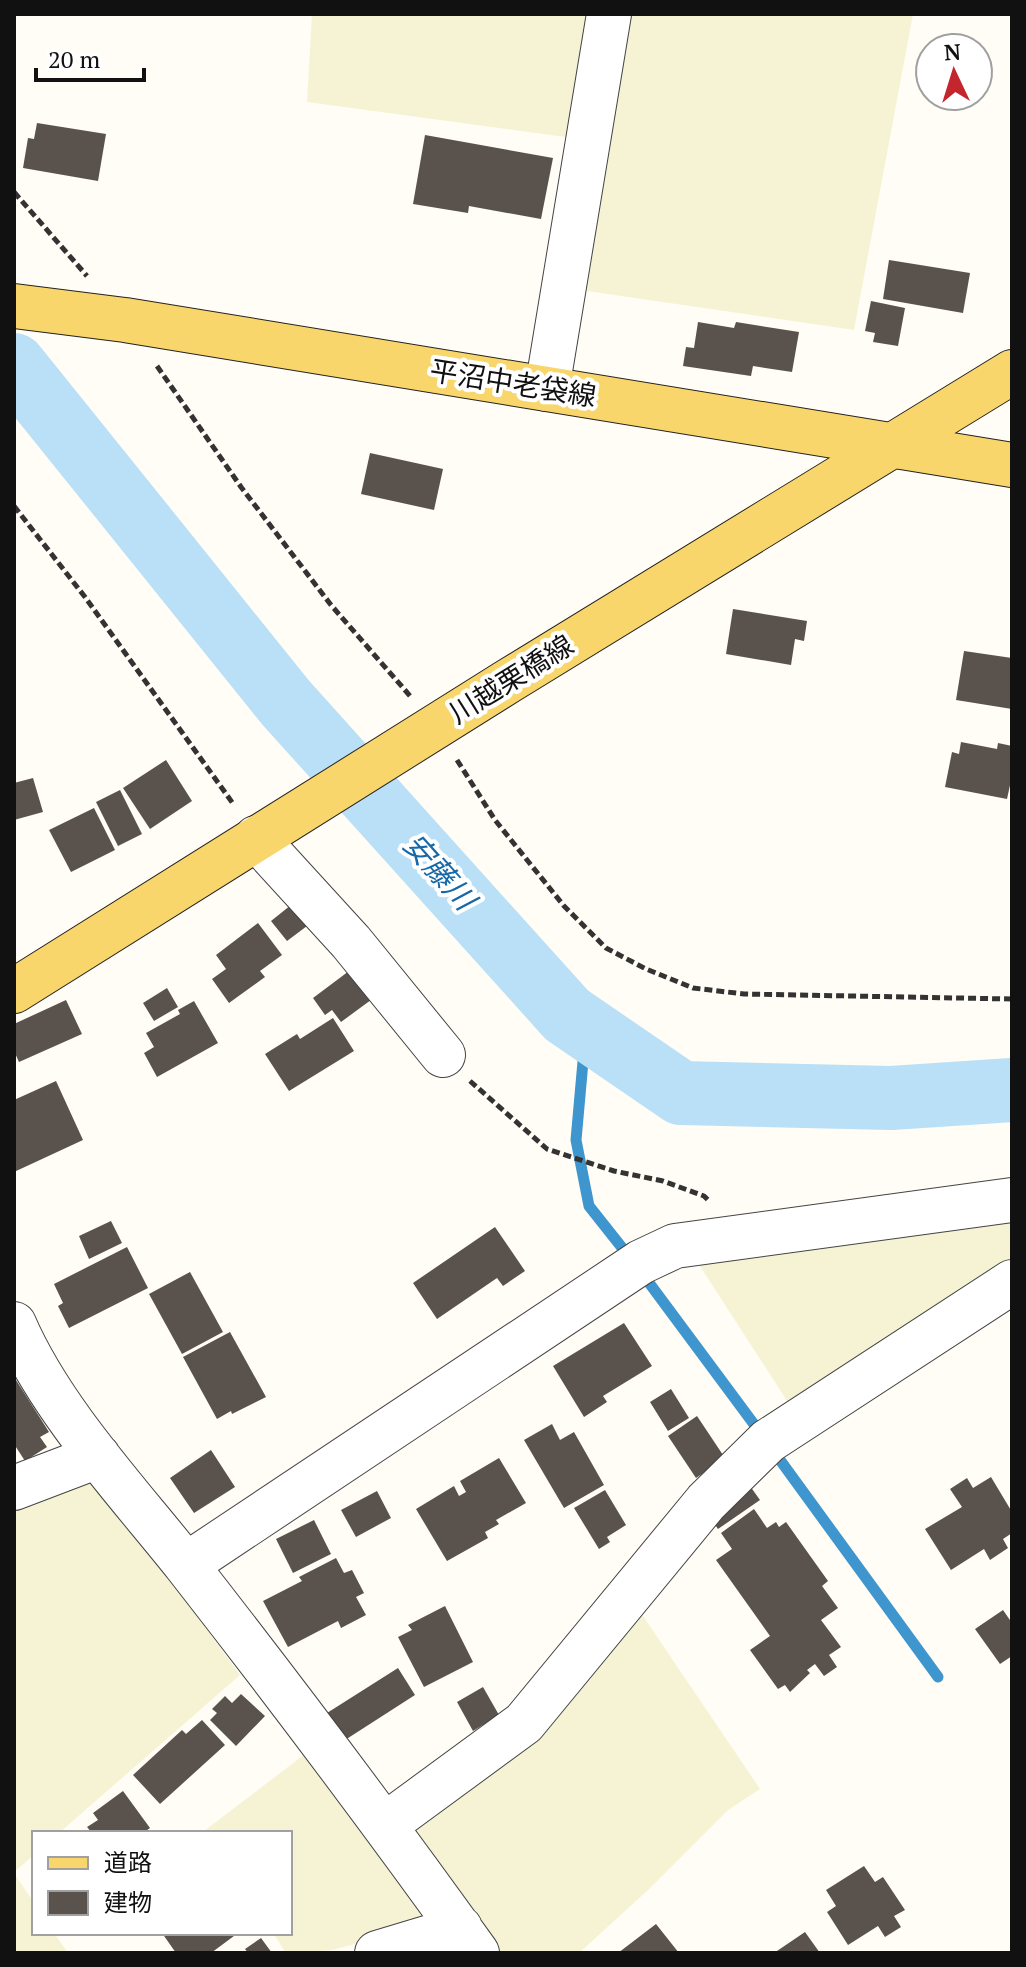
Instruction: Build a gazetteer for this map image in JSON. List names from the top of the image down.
{
  "streets": {
    "main road": ["平沼中老袋線", "川越栗橋線"]
  },
  "crossings": [
    ["平沼中老袋線", "川越栗橋線"]
  ],
  "water": ["安藤川"],
  "legend": ["道路", "建物"],
  "scale_bar": "20 m",
  "north": "top"
}
